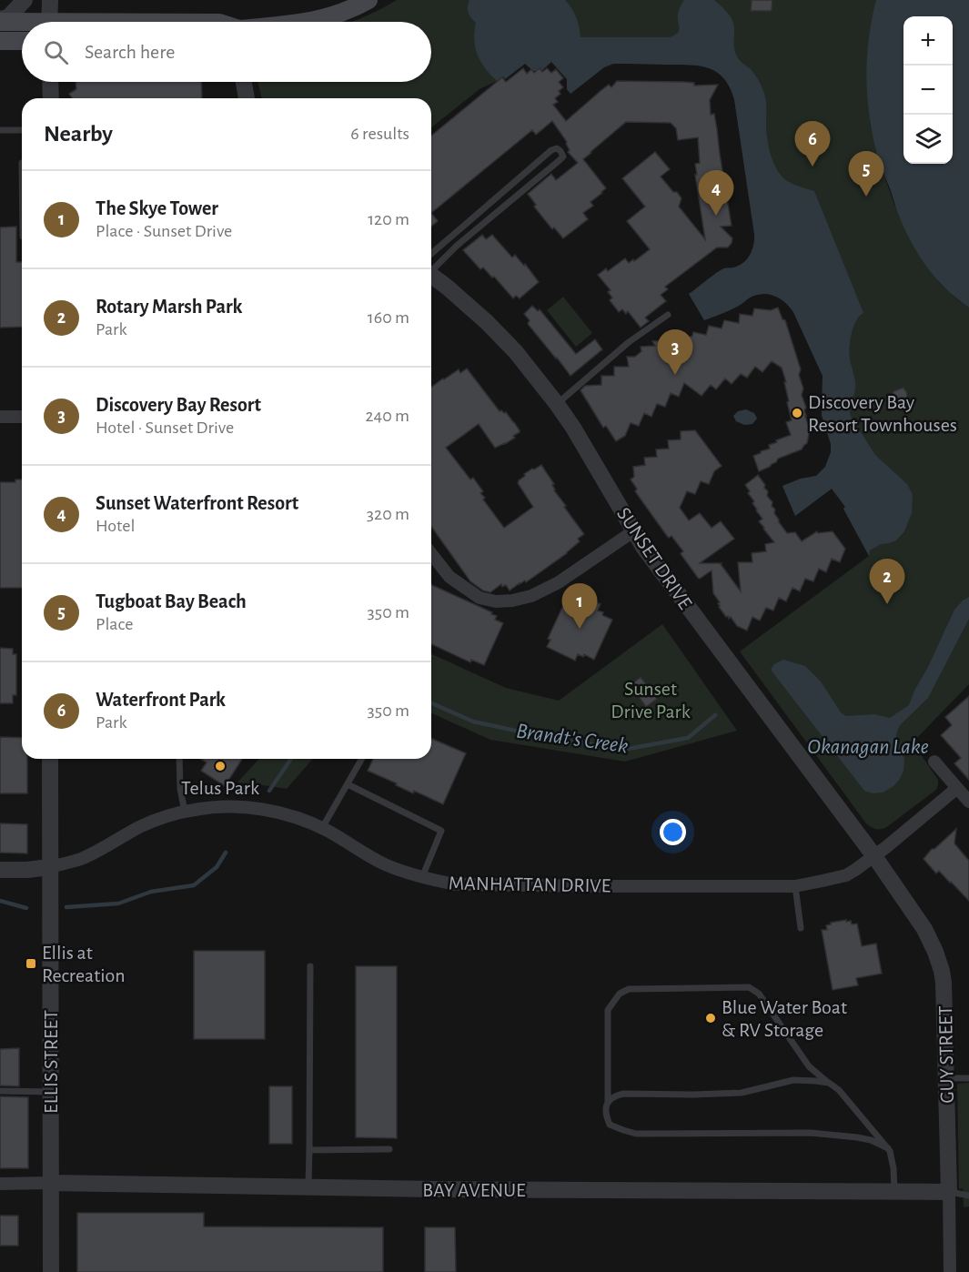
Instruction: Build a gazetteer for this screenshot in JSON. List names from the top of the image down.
{
  "streets": {
    "street": [
      "SUNSET DRIVE",
      "MANHATTAN DRIVE",
      "GUY STREET",
      "ELLIS STREET",
      "BAY AVENUE"
    ]
  },
  "crossings": [
    ["SUNSET DRIVE", "MANHATTAN DRIVE"],
    ["SUNSET DRIVE", "GUY STREET"],
    ["MANHATTAN DRIVE", "GUY STREET"],
    ["MANHATTAN DRIVE", "ELLIS STREET"],
    ["GUY STREET", "BAY AVENUE"],
    ["ELLIS STREET", "BAY AVENUE"]
  ],
  "water": ["Brandt's Creek", "Okanagan Lake"],
  "parks": ["Sunset Drive Park"],
  "places": {
    "other": ["Discovery Bay Resort Townhouses", "Telus Park", "Blue Water Boat & RV Storage"],
    "transit": ["Ellis at Recreation"]
  },
  "page": {
    "map_buttons": ["+", "−"],
    "search": "Search here",
    "heading": ["Nearby", "6 results"],
    "pins": [
      "6",
      "5",
      "4",
      "3",
      "2",
      "1"
    ],
    "list": [
      {
        "mark": "1",
        "name": "The Skye Tower",
        "note": "Place · Sunset Drive",
        "value": "120 m"
      },
      {
        "mark": "2",
        "name": "Rotary Marsh Park",
        "note": "Park",
        "value": "160 m"
      },
      {
        "mark": "3",
        "name": "Discovery Bay Resort",
        "note": "Hotel · Sunset Drive",
        "value": "240 m"
      },
      {
        "mark": "4",
        "name": "Sunset Waterfront Resort",
        "note": "Hotel",
        "value": "320 m"
      },
      {
        "mark": "5",
        "name": "Tugboat Bay Beach",
        "note": "Place",
        "value": "350 m"
      },
      {
        "mark": "6",
        "name": "Waterfront Park",
        "note": "Park",
        "value": "350 m"
      }
    ]
  }
}
